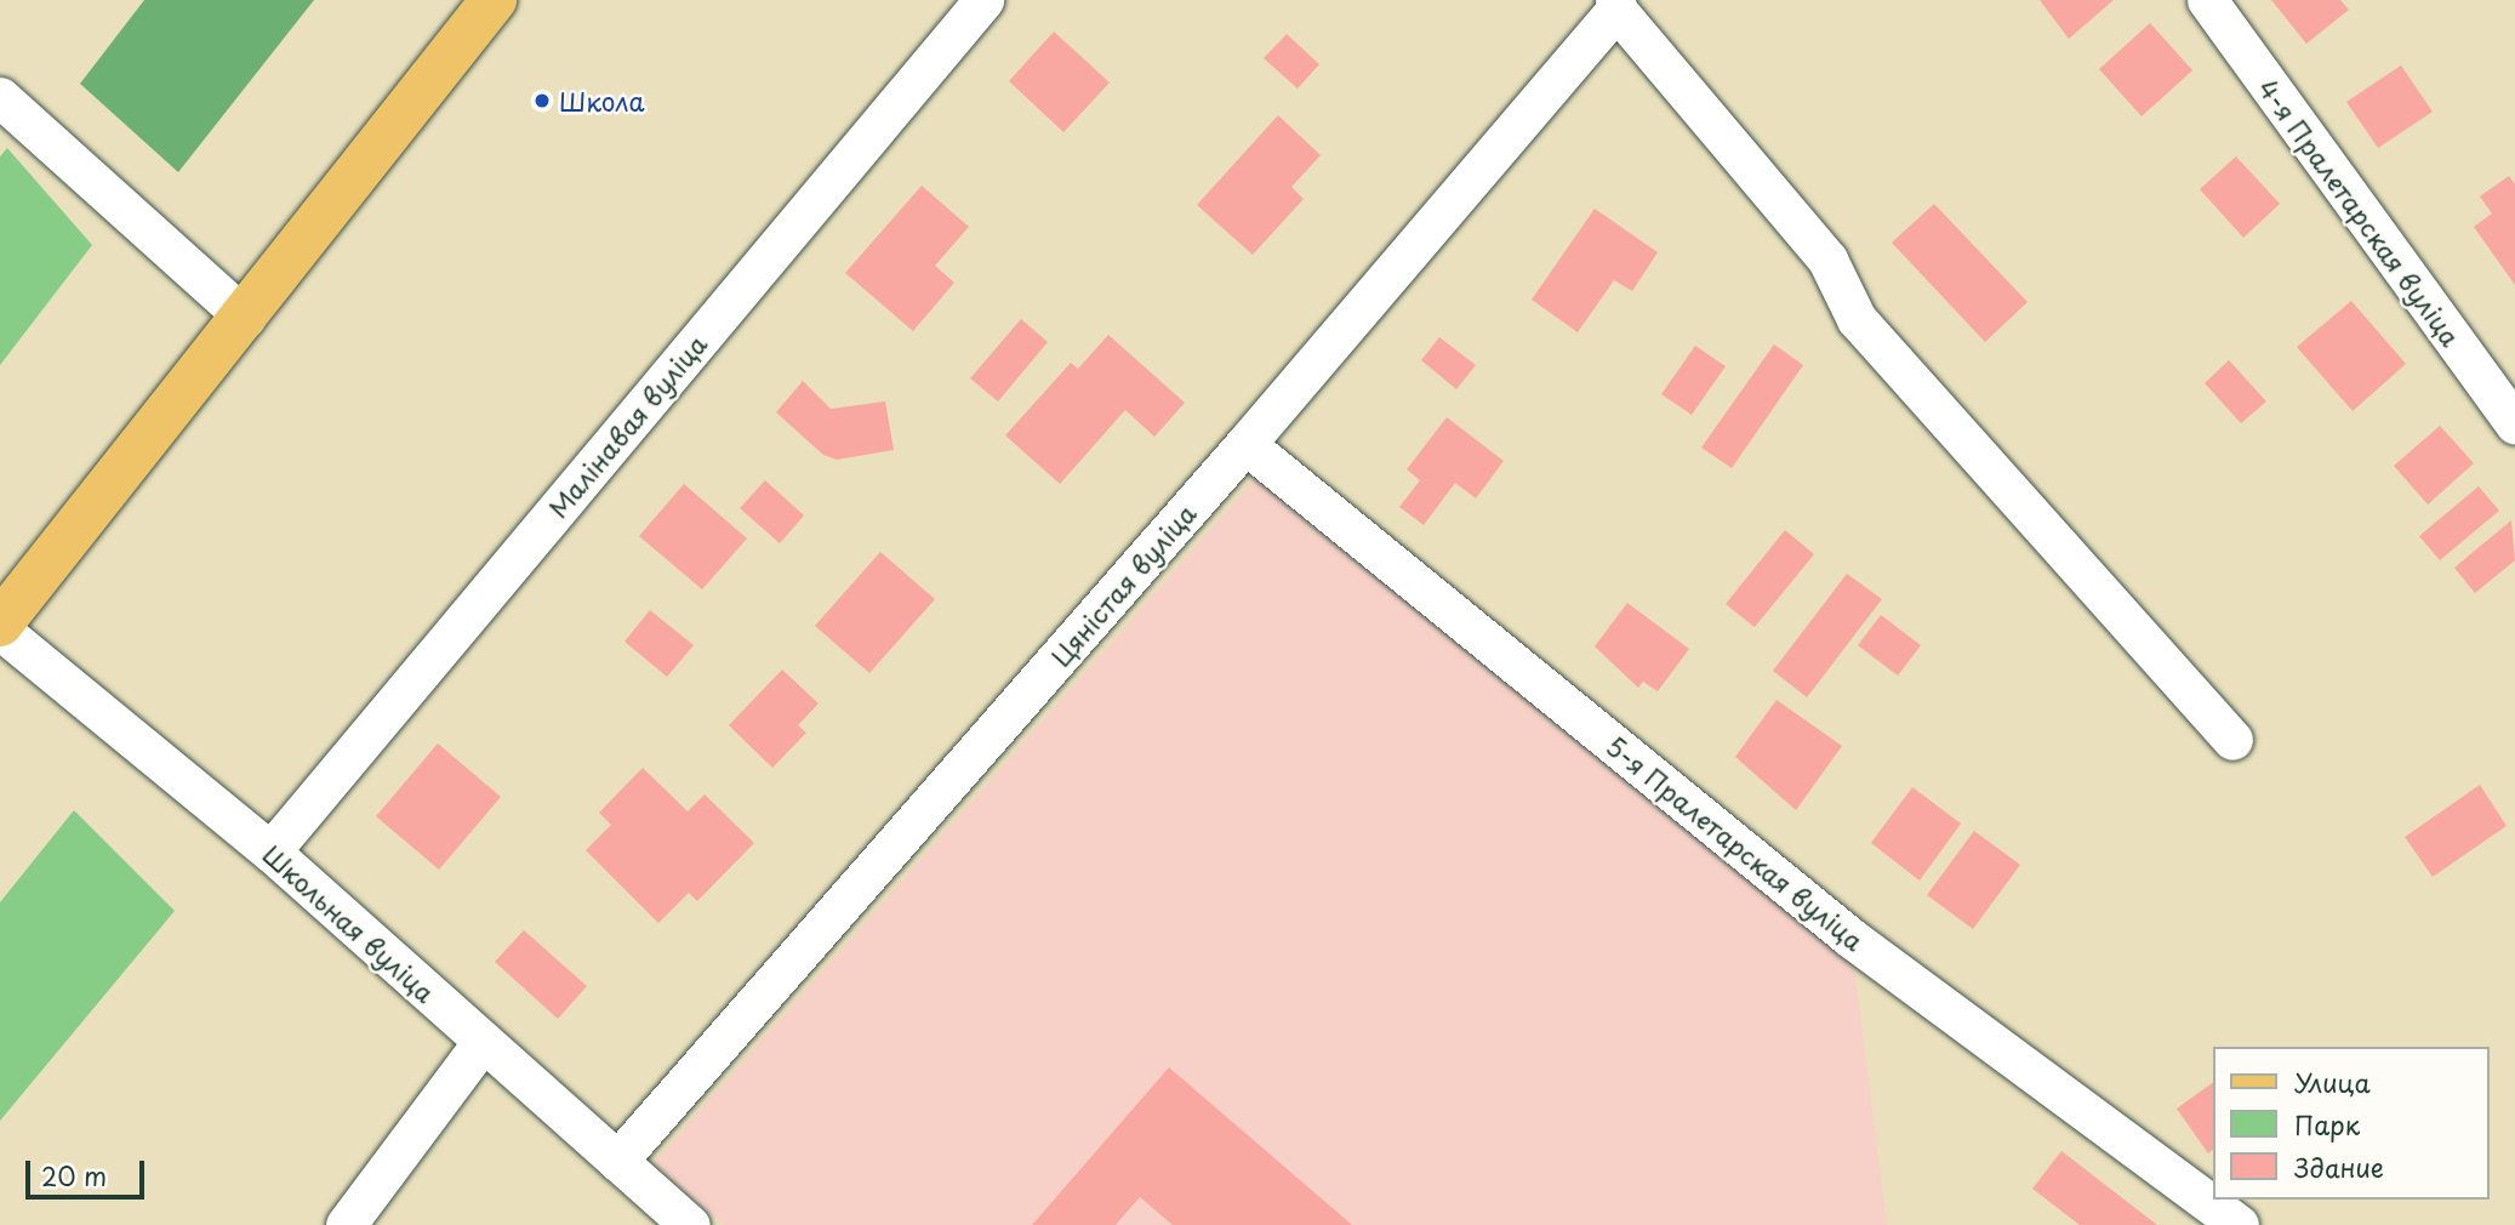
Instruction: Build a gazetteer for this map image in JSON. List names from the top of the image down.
{
  "streets": {
    "street": [
      "4-я Пралетарская вуліца",
      "Малінавая вуліца",
      "Цяністая вуліца",
      "5-я Пралетарская вуліца",
      "Школьная вуліца"
    ]
  },
  "crossings": [
    ["Малінавая вуліца", "Школьная вуліца"],
    ["Цяністая вуліца", "5-я Пралетарская вуліца"],
    ["Цяністая вуліца", "Школьная вуліца"]
  ],
  "places": ["Школа"],
  "legend": ["Улица", "Парк", "Здание"],
  "scale_bar": "20 m"
}
